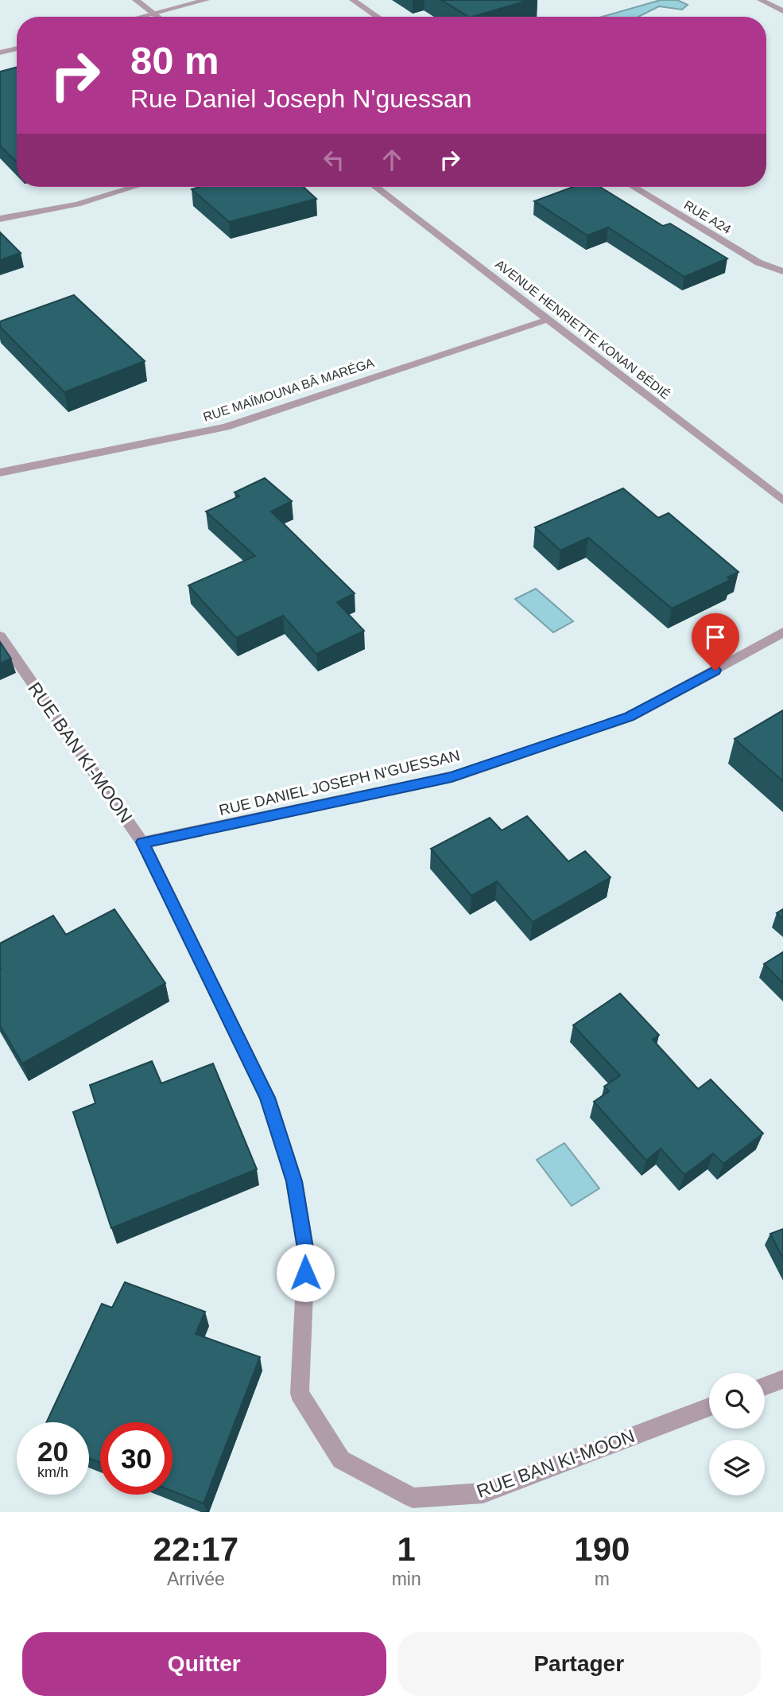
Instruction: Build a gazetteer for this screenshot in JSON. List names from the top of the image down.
{
  "streets": {
    "street": [
      "RUE A24",
      "AVENUE HENRIETTE KONAN BÉDIÉ",
      "RUE MAÏMOUNA BÂ MARÉGA",
      "RUE BAN KI-MOON",
      "RUE DANIEL JOSEPH N'GUESSAN"
    ]
  },
  "crossings": [
    ["AVENUE HENRIETTE KONAN BÉDIÉ", "RUE MAÏMOUNA BÂ MARÉGA"],
    ["RUE BAN KI-MOON", "RUE DANIEL JOSEPH N'GUESSAN"]
  ],
  "page": {
    "turn": ["80 m", "Rue Daniel Joseph N'guessan"],
    "speed": "20 km/h",
    "limit": "30",
    "eta": [
      "22:17",
      "Arrivée",
      "1",
      "min",
      "190",
      "m"
    ],
    "buttons": ["Quitter", "Partager"]
  }
}
